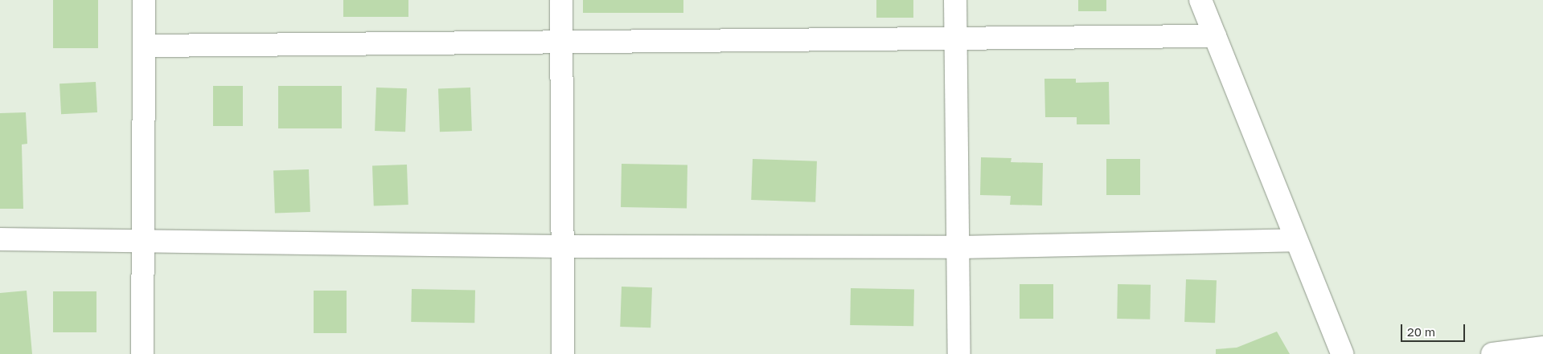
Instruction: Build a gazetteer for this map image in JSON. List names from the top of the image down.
{
  "scale_bar": "20 m"
}
